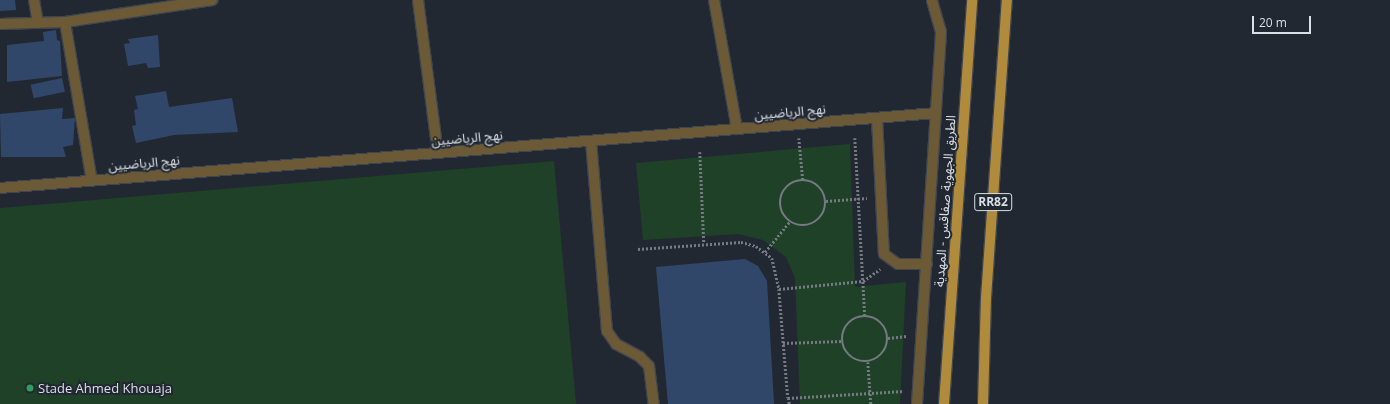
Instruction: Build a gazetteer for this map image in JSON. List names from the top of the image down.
{
  "streets": {
    "main road": ["الطريق الجهوية صفاقس - المهدية", "RR82"],
    "street": ["نهج الرياضيين"]
  },
  "places": ["Stade Ahmed Khouaja"],
  "scale_bar": "20 m"
}
